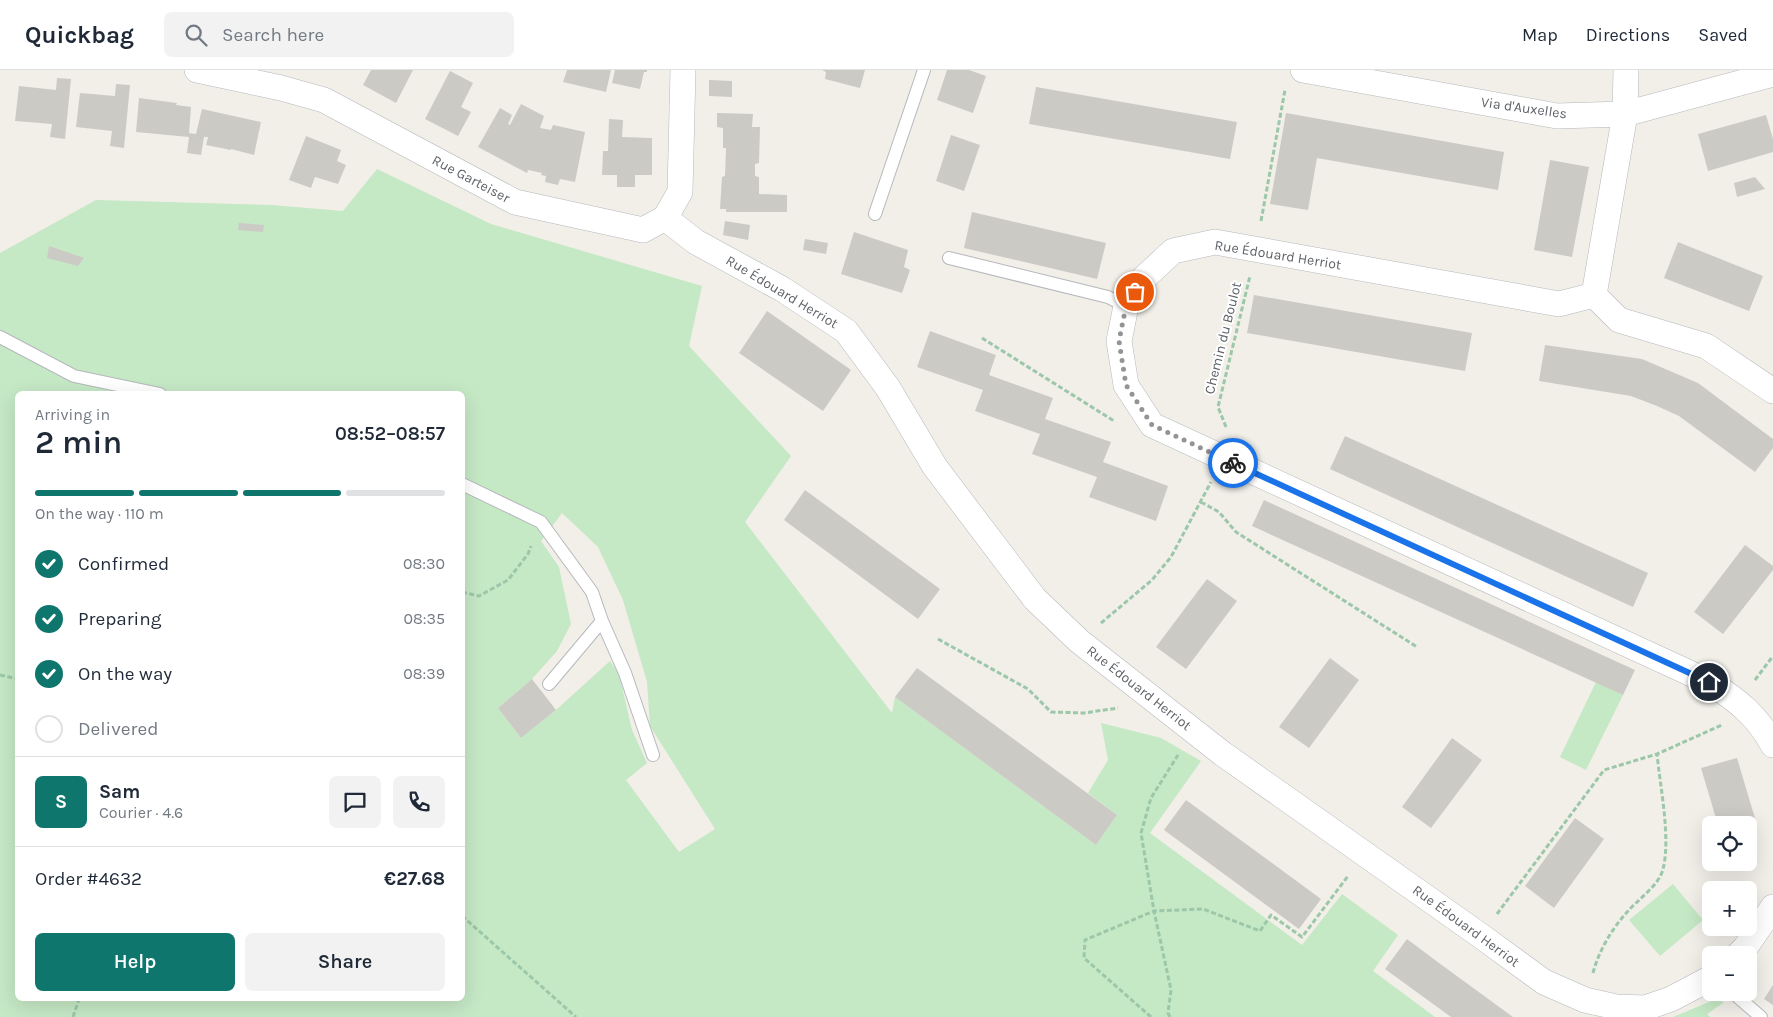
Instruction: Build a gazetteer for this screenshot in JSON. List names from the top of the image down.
{
  "streets": {
    "street": ["Via d'Auxelles", "Rue Garteiser", "Rue Édouard Herriot"],
    "path": ["Chemin du Boulot"]
  },
  "crossings": [
    ["Rue Garteiser", "Rue Édouard Herriot"],
    ["Rue Édouard Herriot", "Chemin du Boulot"]
  ],
  "page": {
    "header": "Quickbag",
    "search": "Search here",
    "nav": ["Map", "Directions", "Saved"],
    "heading": ["2 min", "Arriving in", "08:52–08:57"],
    "panel": [
      "Sam",
      "Courier · 4.6",
      "Order #4632",
      "€27.68"
    ],
    "bar": "On the way · 110 m",
    "list": [
      ["Confirmed", "08:30"],
      ["Preparing", "08:35"],
      ["On the way", "08:39"],
      "Delivered"
    ],
    "round": "S",
    "map_buttons": ["+", "−"],
    "buttons": ["Help", "Share"]
  }
}
